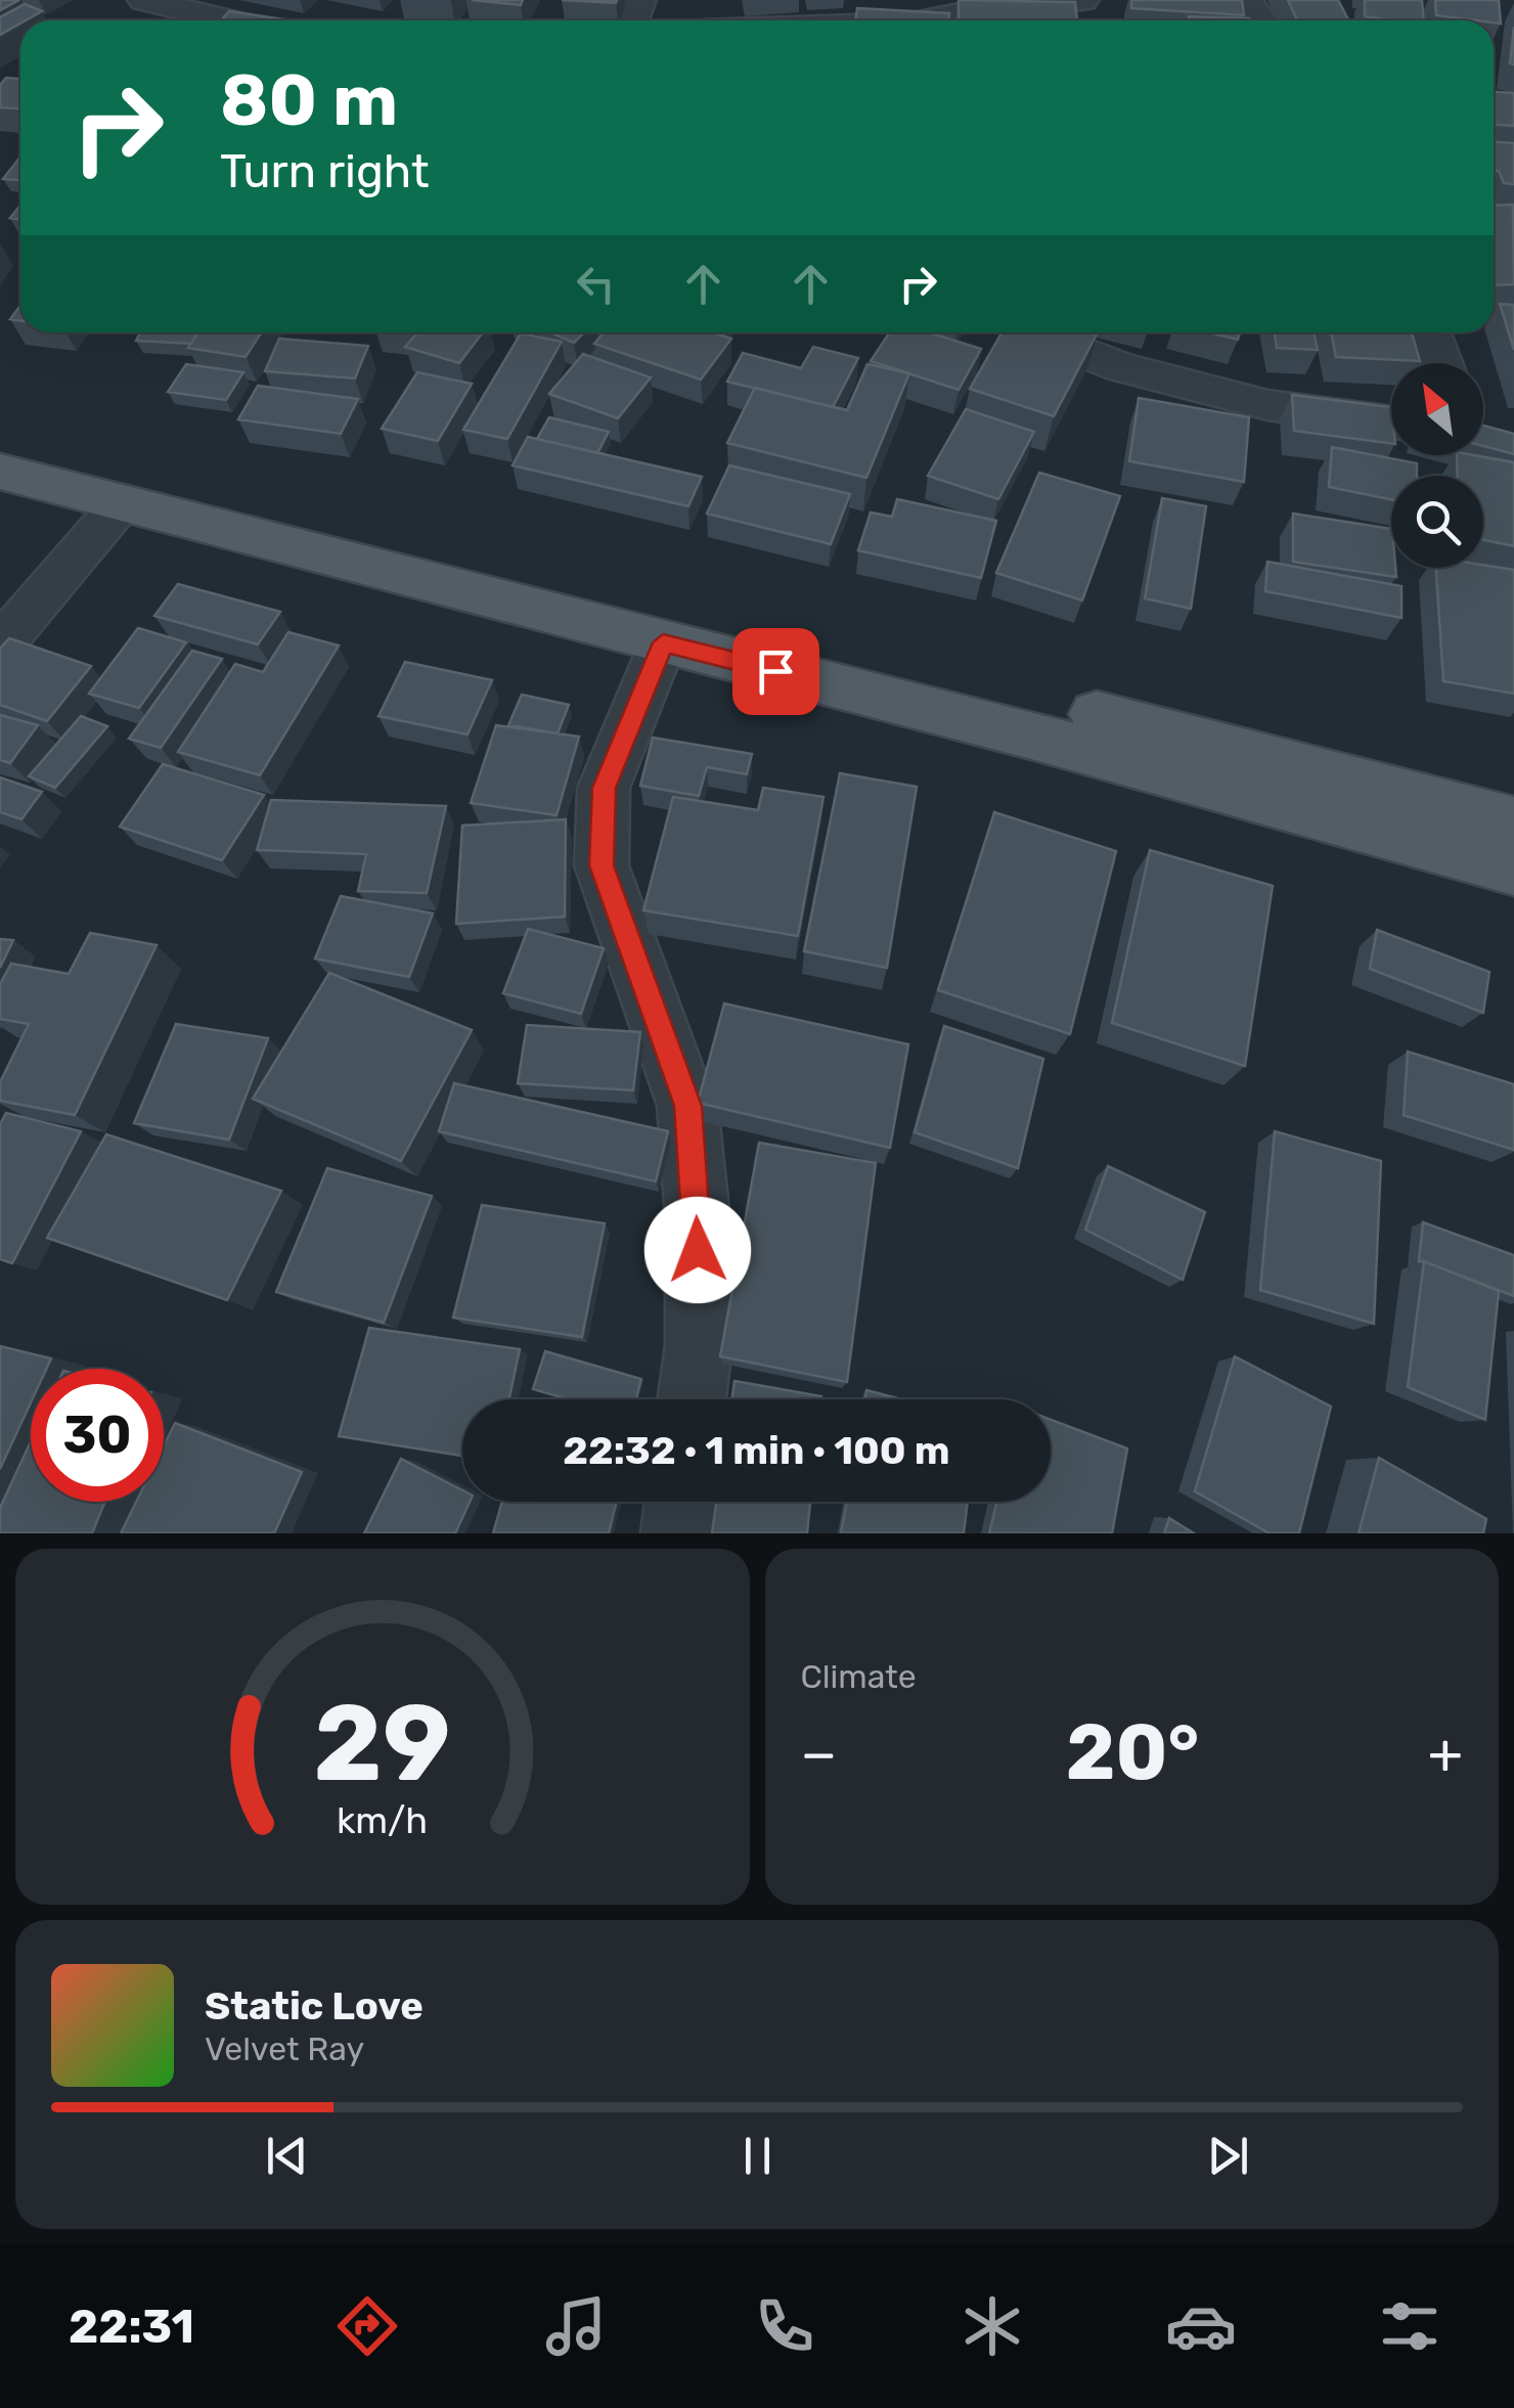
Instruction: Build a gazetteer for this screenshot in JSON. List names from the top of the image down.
{
  "north": "top left",
  "page": {
    "turn": ["80 m", "Turn right"],
    "limit": "30",
    "trip": "22:32 · 1 min · 100 m",
    "tile": "Climate",
    "heat": ["−", "20°", "+"],
    "song": ["Static Love", "Velvet Ray"],
    "tabs": "22:31",
    "gauge": ["29", "km/h"]
  }
}
